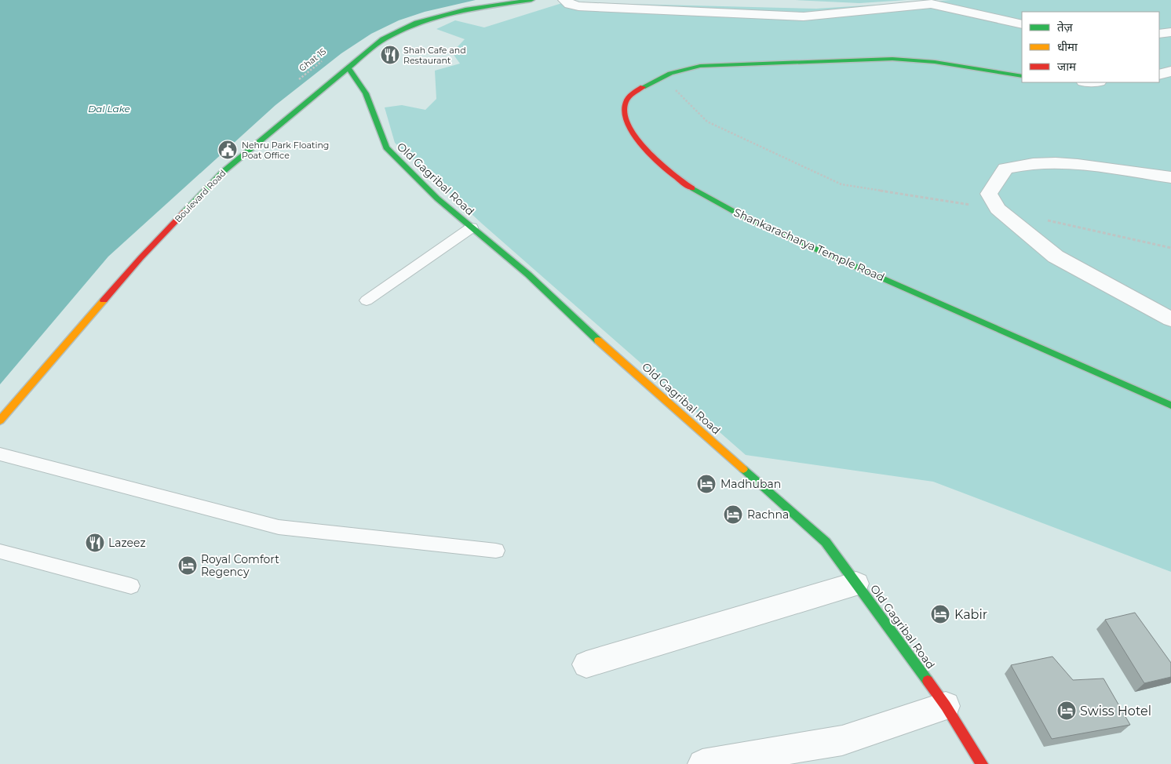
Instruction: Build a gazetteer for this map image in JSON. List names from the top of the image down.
{
  "streets": {
    "street": ["Old Gagribal Road", "Boulevard Road", "Shankaracharya Temple Road"],
    "path": ["Ghat 15"]
  },
  "crossings": [
    ["Old Gagribal Road", "Boulevard Road"]
  ],
  "water": ["Dal Lake"],
  "places": {
    "restaurant": ["Shah Cafe and Restaurant", "Lazeez"],
    "public building": ["Nehru Park Floating Poat Office"],
    "hotel": [
      "Madhuban",
      "Rachna",
      "Royal Comfort Regency",
      "Kabir",
      "Swiss Hotel"
    ]
  },
  "legend": ["तेज़", "धीमा", "जाम"]
}
